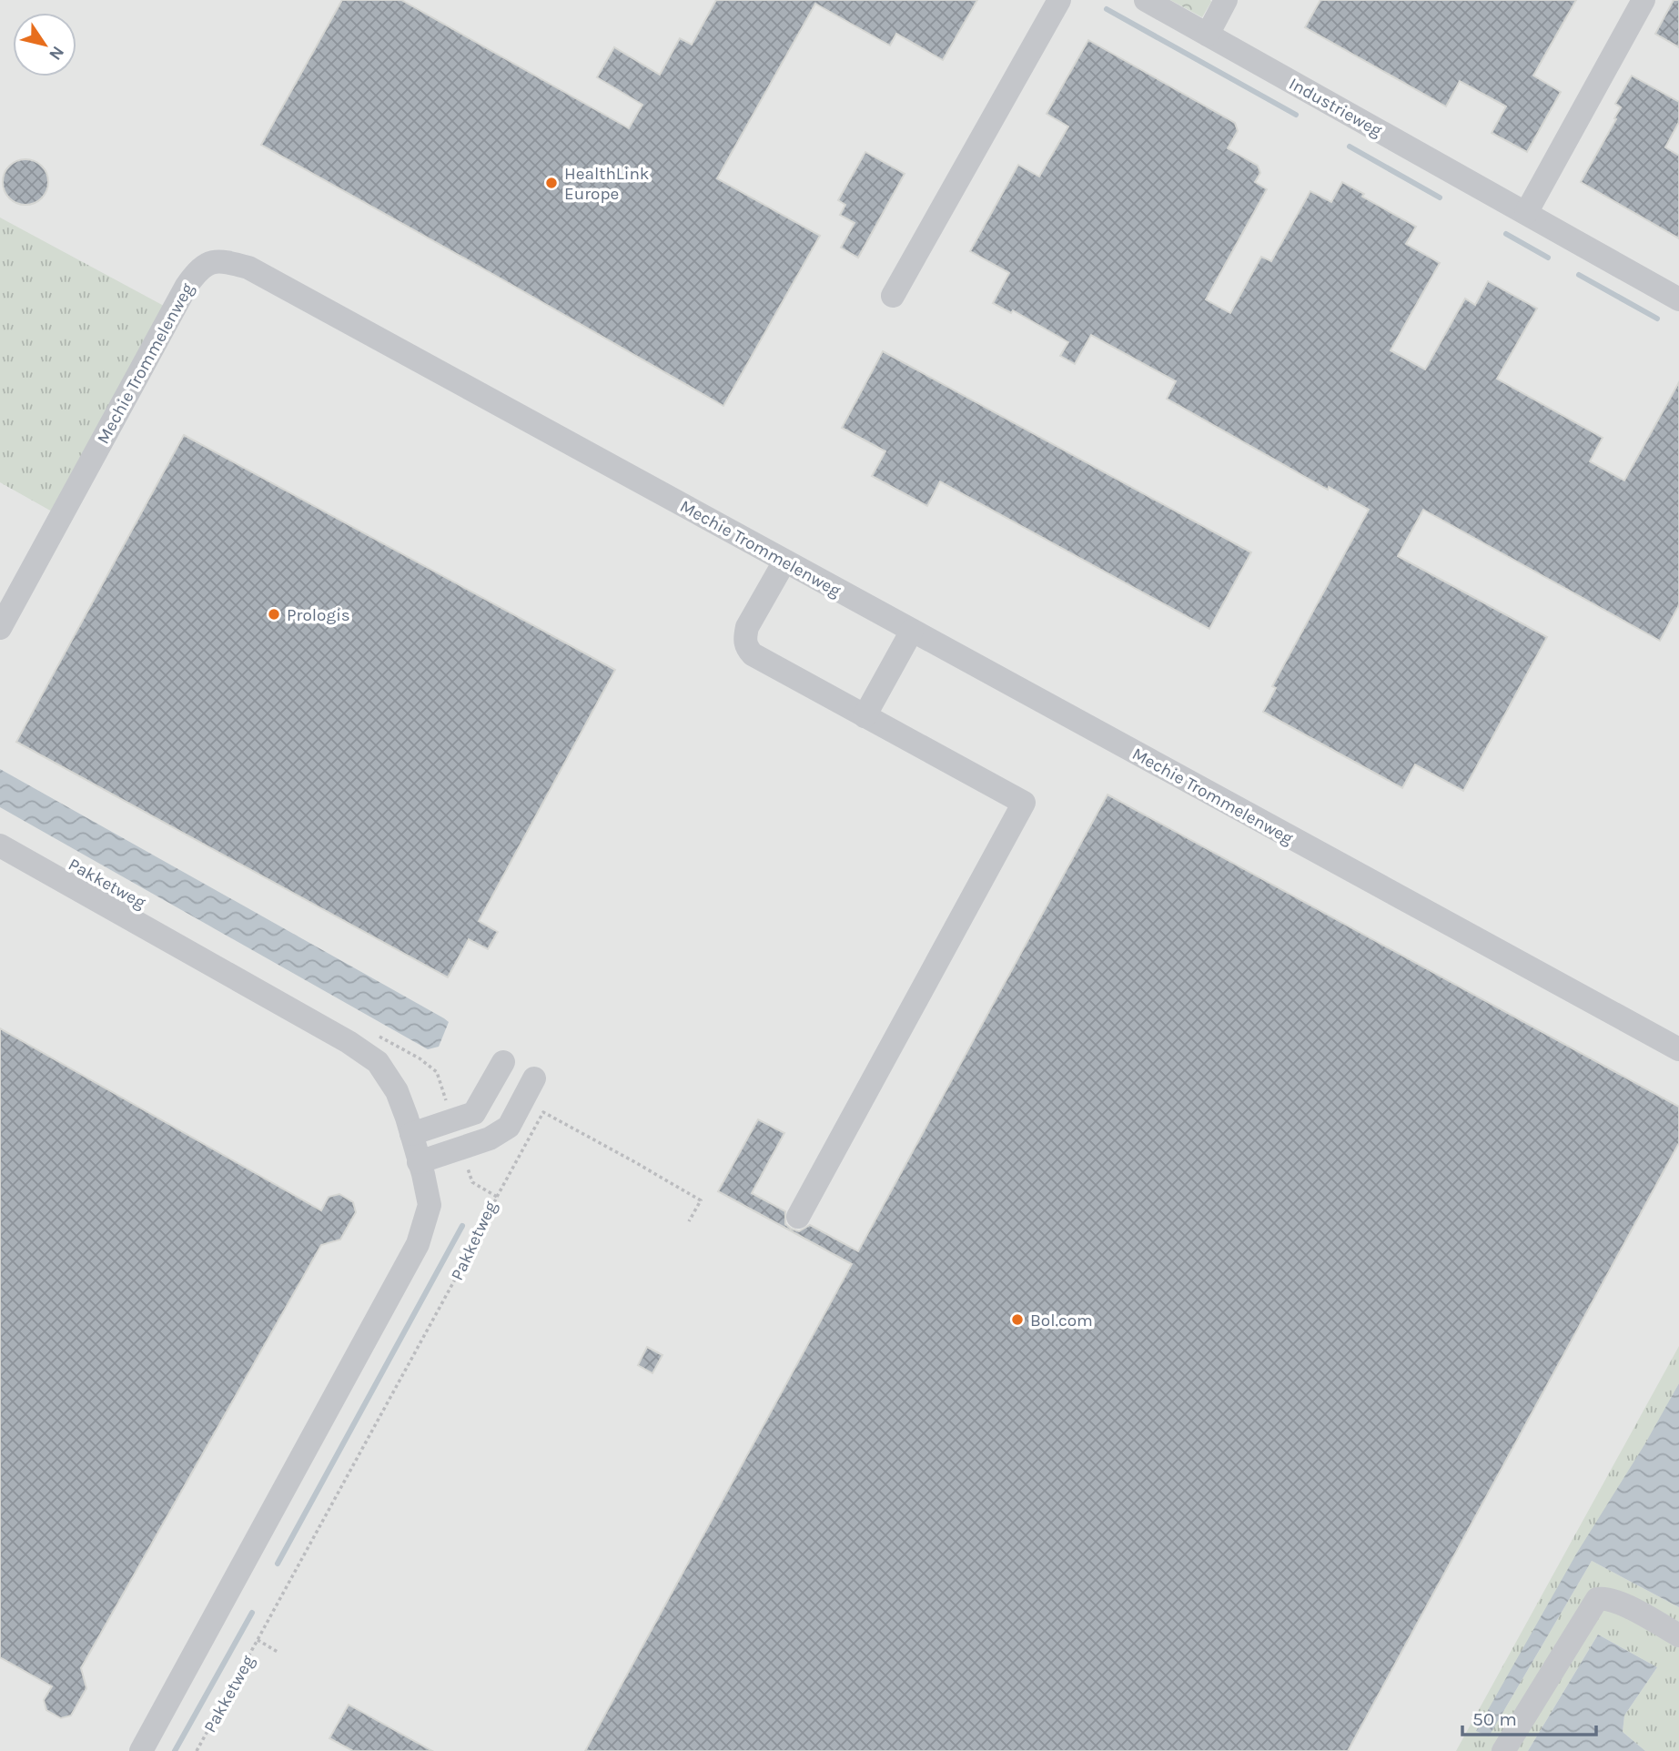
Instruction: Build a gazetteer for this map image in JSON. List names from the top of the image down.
{
  "streets": {
    "street": ["Industrieweg", "Mechie Trommelenweg", "Pakketweg"]
  },
  "places": ["HealthLink Europe", "Prologis", "Bol.com"],
  "scale_bar": "50 m",
  "north": "bottom right"
}
